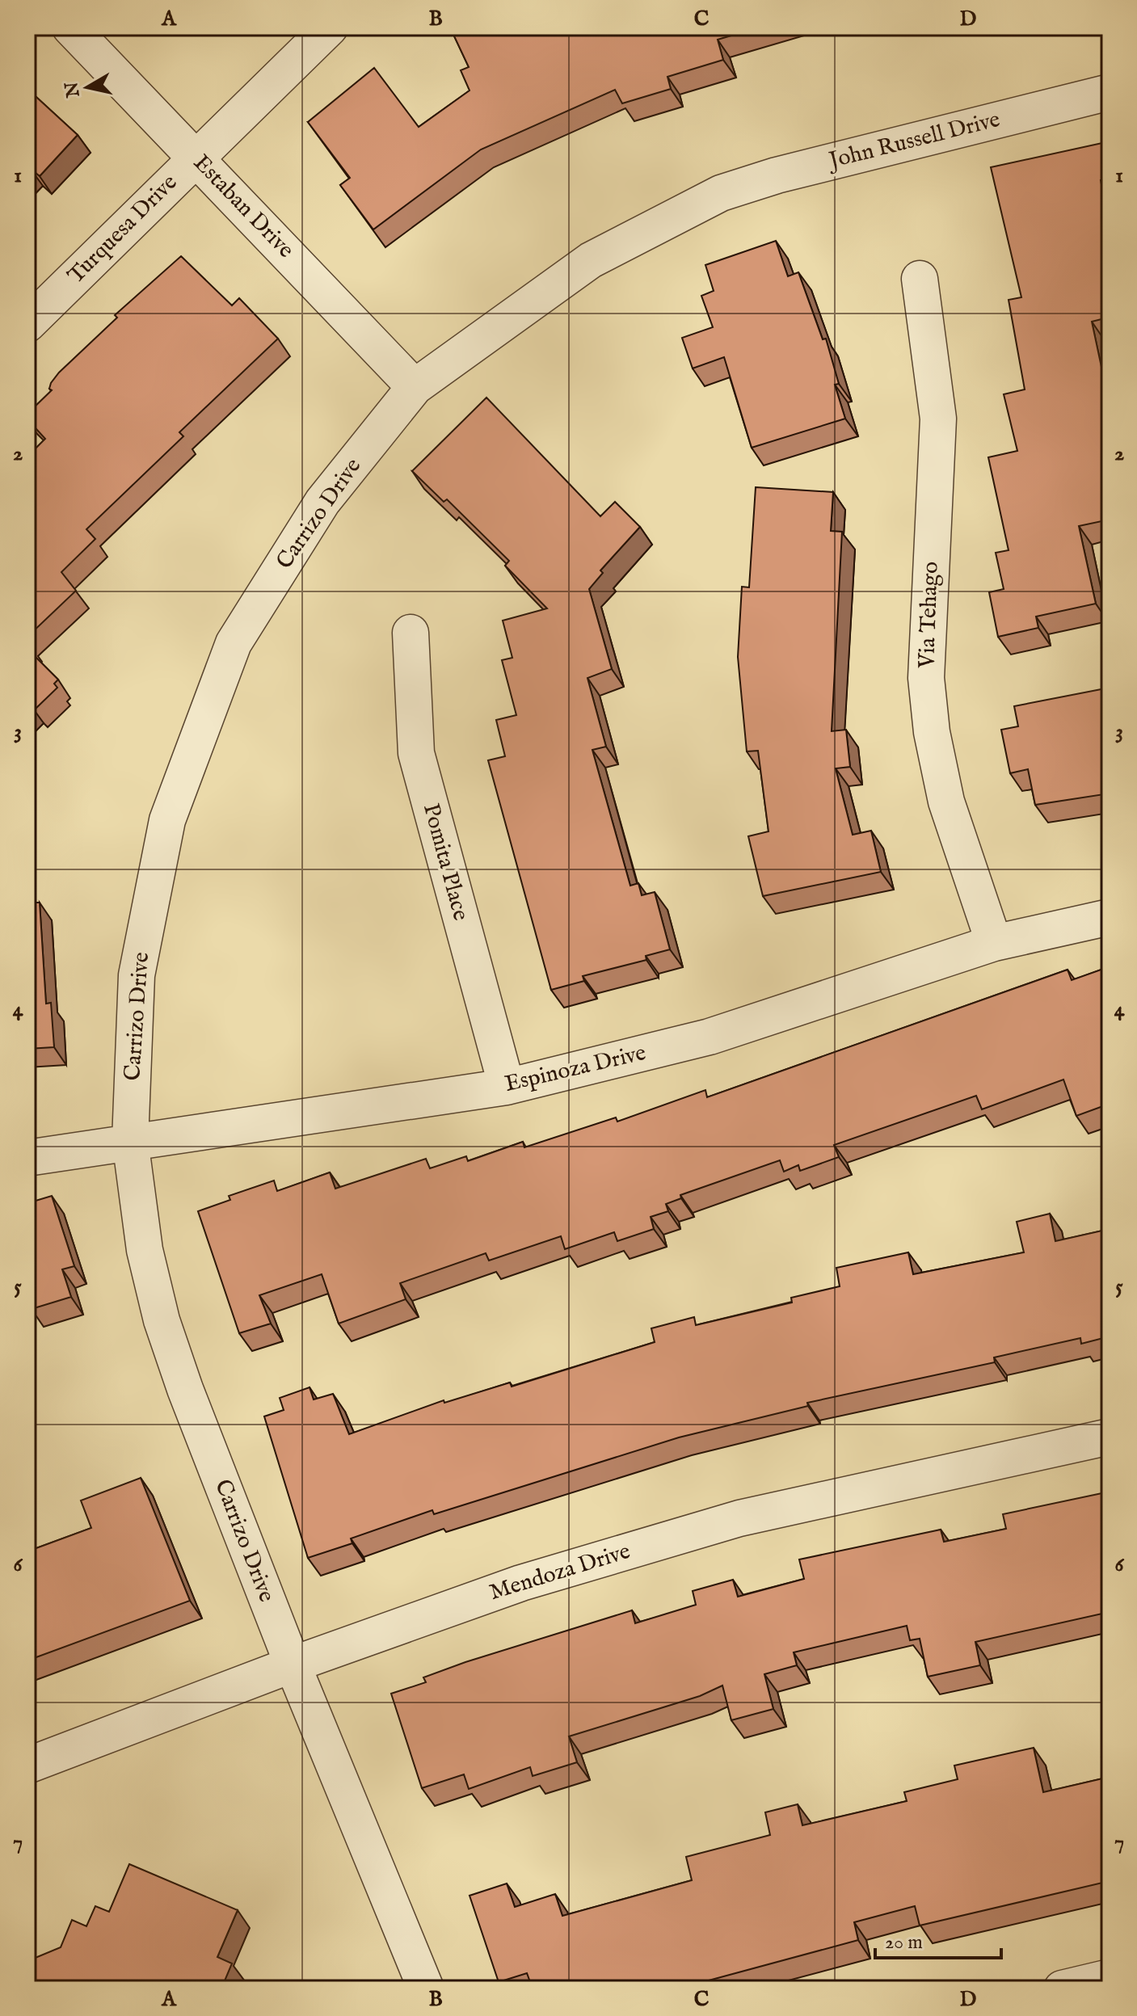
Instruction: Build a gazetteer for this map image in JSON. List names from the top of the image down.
{
  "streets": {
    "street": [
      "John Russell Drive",
      "Estaban Drive",
      "Turquesa Drive",
      "Carrizo Drive",
      "Via Tehago",
      "Pomita Place",
      "Espinoza Drive",
      "Mendoza Drive"
    ]
  },
  "crossings": [
    ["John Russell Drive", "Carrizo Drive"],
    ["Estaban Drive", "Turquesa Drive"],
    ["Estaban Drive", "Carrizo Drive"],
    ["Carrizo Drive", "Espinoza Drive"],
    ["Carrizo Drive", "Mendoza Drive"],
    ["Via Tehago", "Espinoza Drive"],
    ["Pomita Place", "Espinoza Drive"]
  ],
  "scale_bar": "20 m",
  "north": "left",
  "grid": {
    "columns": [
      "A",
      "B",
      "C",
      "D"
    ],
    "rows": [
      "1",
      "2",
      "3",
      "4",
      "5",
      "6",
      "7"
    ]
  }
}
